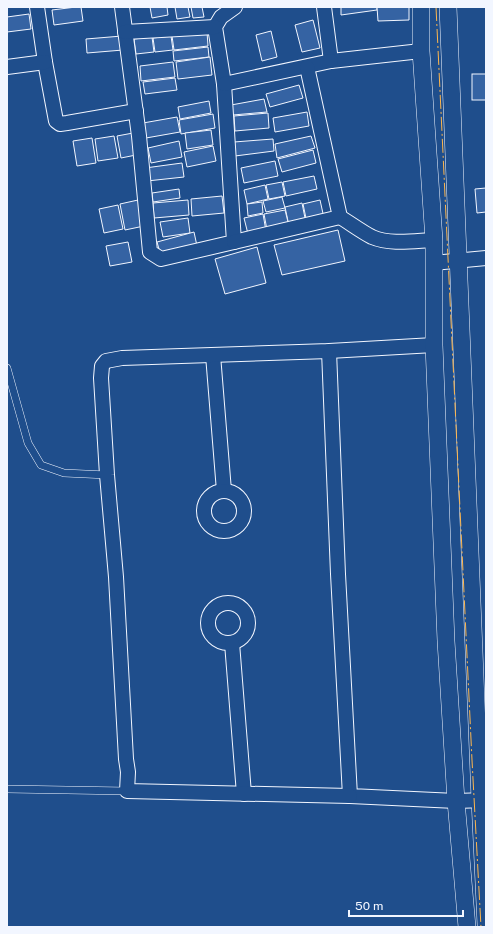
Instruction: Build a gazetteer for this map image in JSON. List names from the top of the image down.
{
  "scale_bar": "50 m"
}
